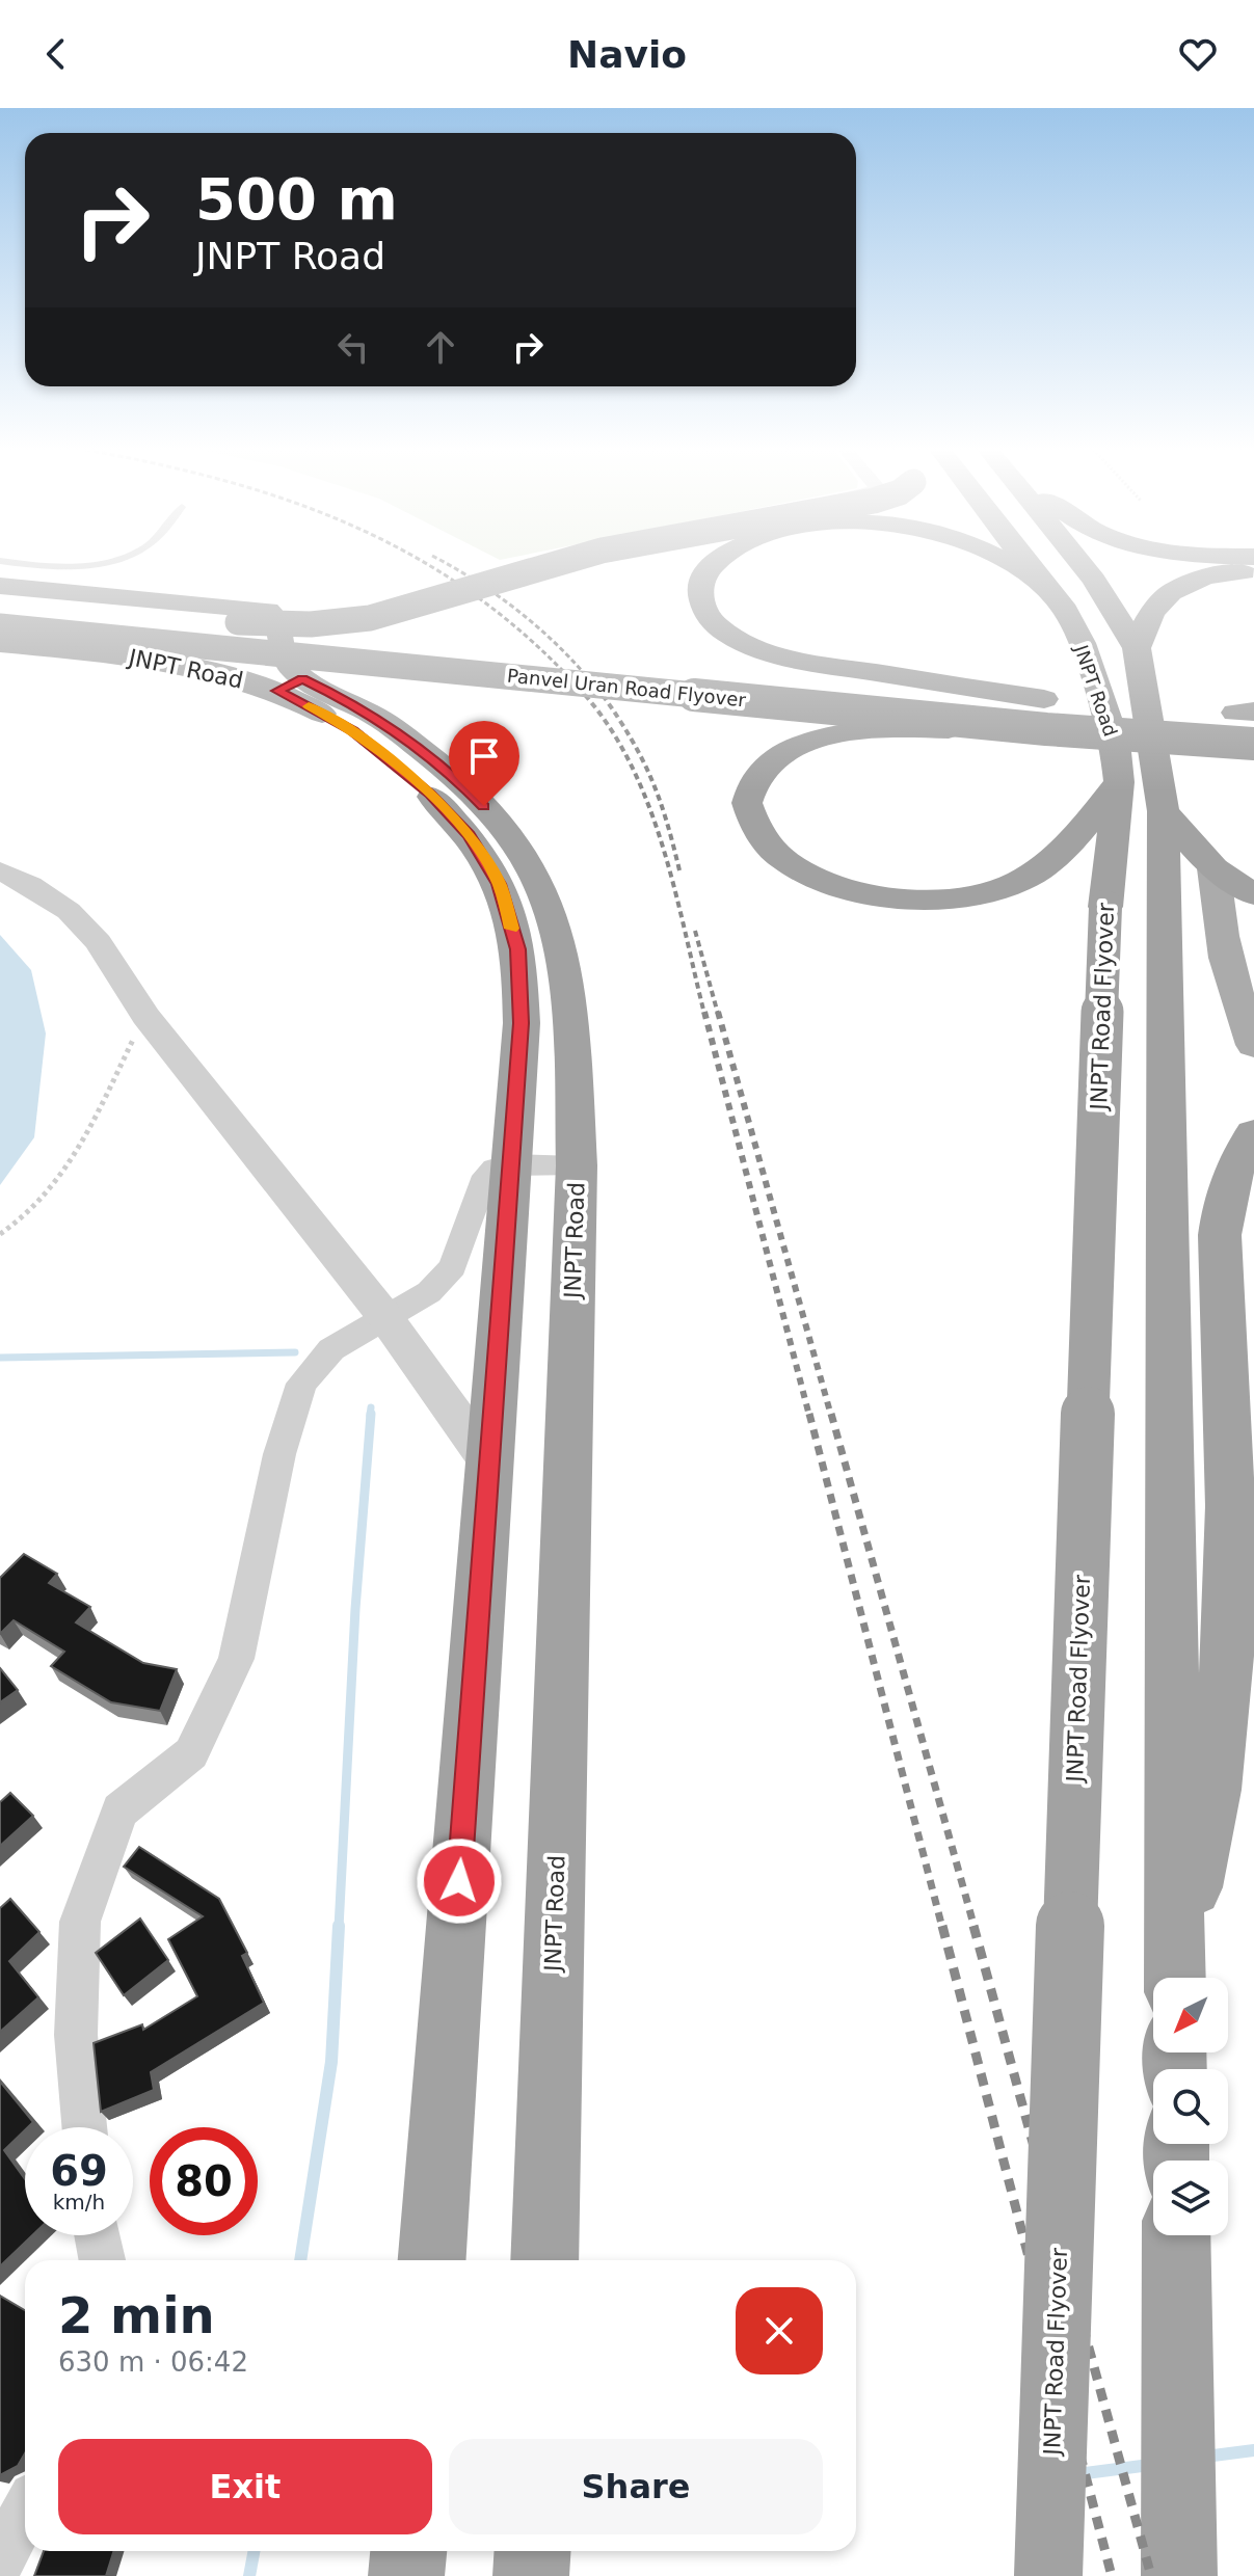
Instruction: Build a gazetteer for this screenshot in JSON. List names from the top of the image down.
{
  "streets": {
    "highway": ["JNPT Road", "Panvel Uran Road Flyover", "JNPT Road Flyover"]
  },
  "crossings": [
    ["JNPT Road", "JNPT Road Flyover"]
  ],
  "north": "bottom left",
  "page": {
    "header": "Navio",
    "turn": ["500 m", "JNPT Road"],
    "speed": "69 km/h",
    "limit": "80",
    "heading": ["2 min", "630 m · 06:42"],
    "buttons": ["Exit", "Share"]
  }
}
